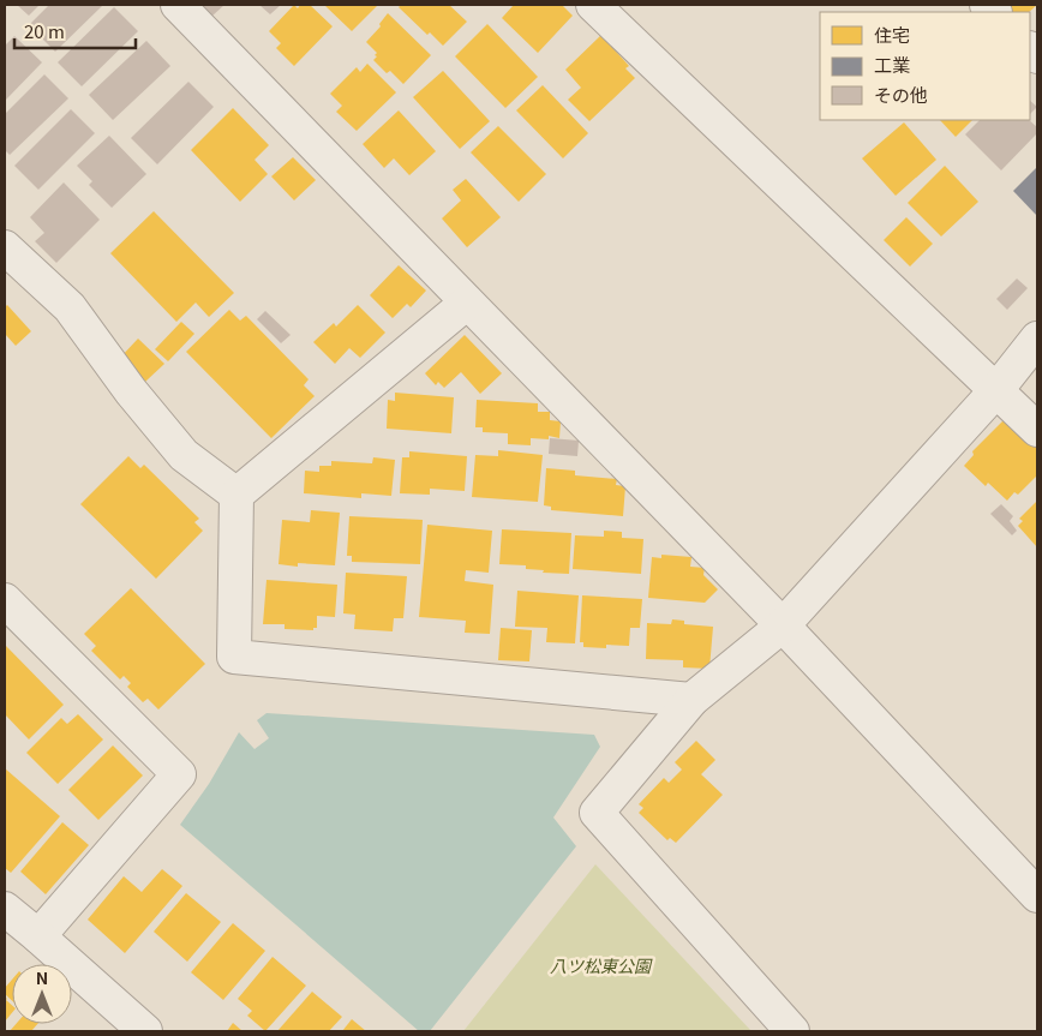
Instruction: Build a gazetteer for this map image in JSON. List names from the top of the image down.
{
  "parks": ["八ツ松東公園"],
  "legend": ["住宅", "工業", "その他"],
  "scale_bar": "20 m",
  "north": "top"
}
